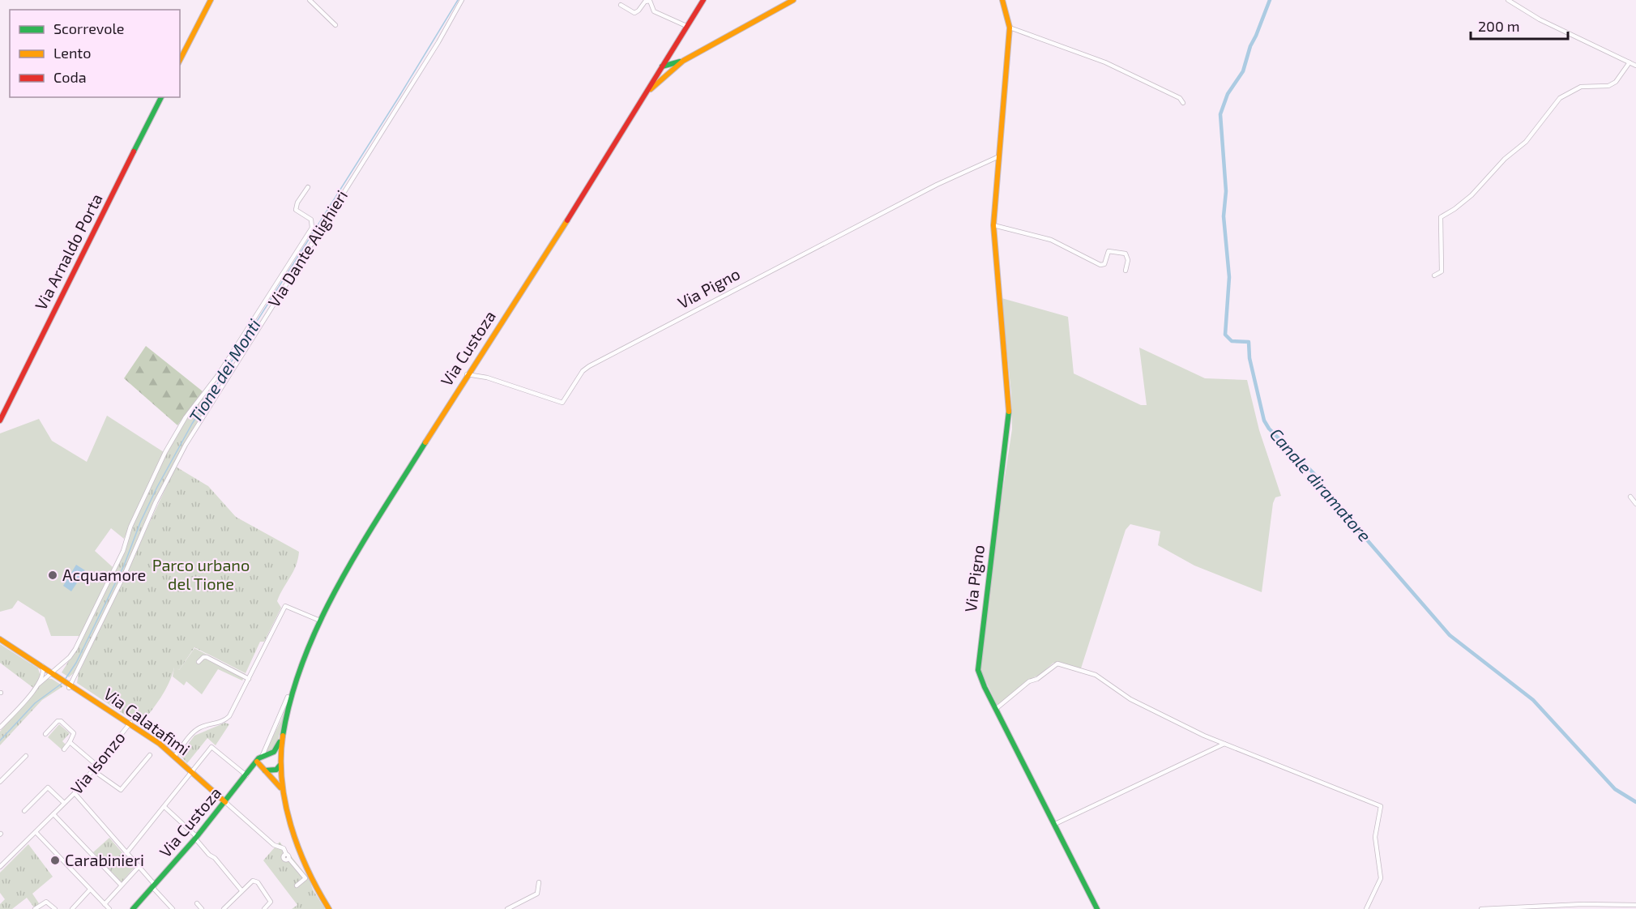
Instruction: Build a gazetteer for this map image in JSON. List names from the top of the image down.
{
  "streets": {
    "street": [
      "Via Dante Alighieri",
      "Via Arnaldo Porta",
      "Via Pigno",
      "Via Custoza",
      "Via Calatafimi",
      "Via Isonzo"
    ]
  },
  "crossings": [
    ["Via Dante Alighieri", "Via Calatafimi"],
    ["Via Pigno", "Via Custoza"],
    ["Via Custoza", "Via Calatafimi"],
    ["Via Calatafimi", "Via Isonzo"]
  ],
  "water": ["Tione dei Monti", "Canale diramatore"],
  "parks": ["Parco urbano del Tione"],
  "places": ["Acquamore", "Carabinieri"],
  "legend": ["Scorrevole", "Lento", "Coda"],
  "scale_bar": "200 m"
}
